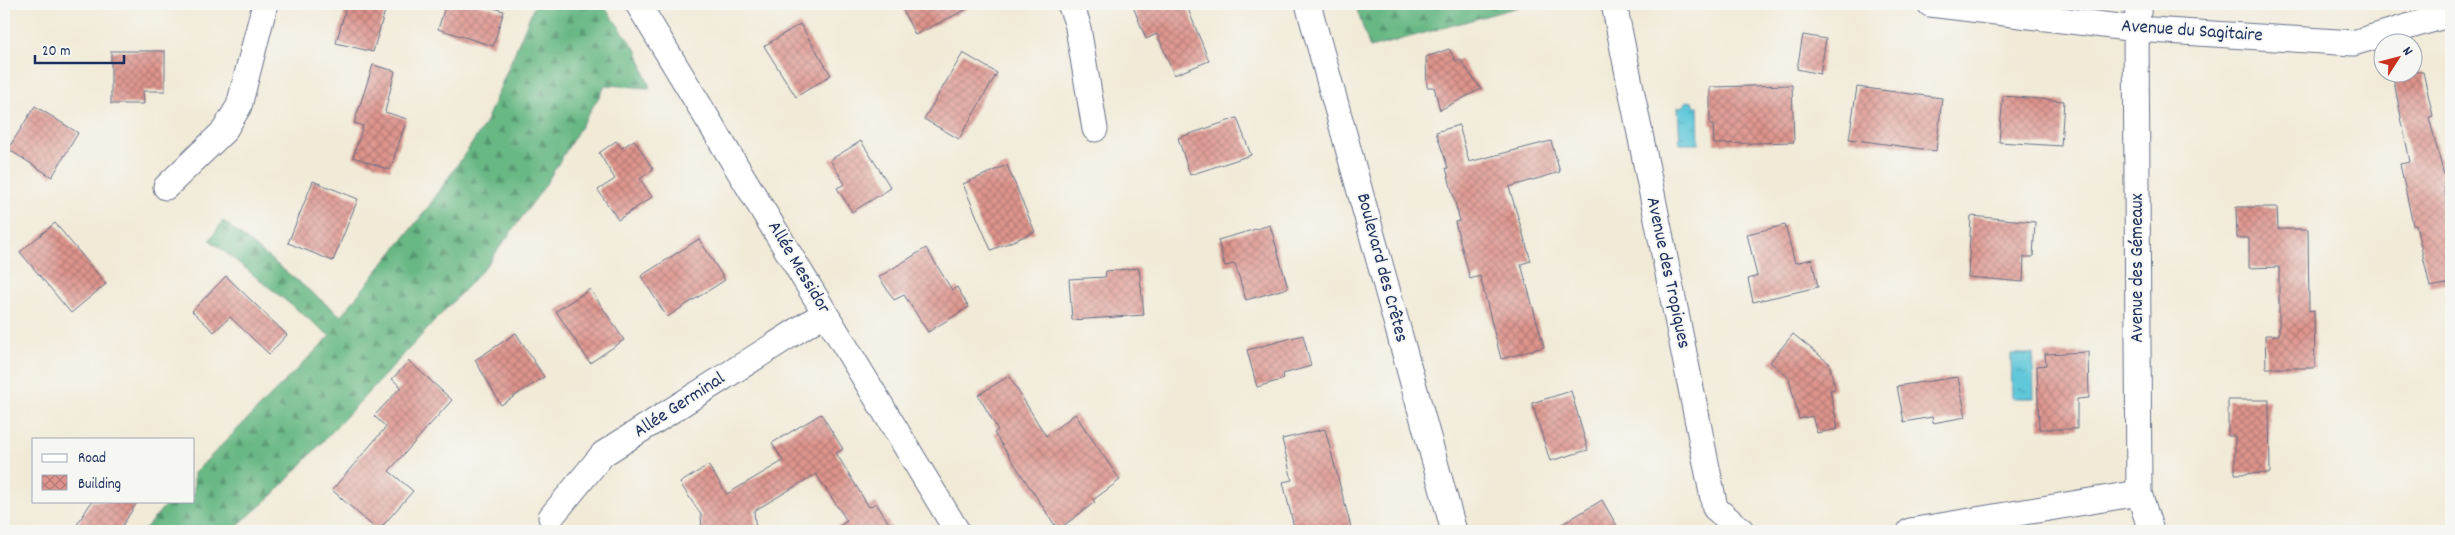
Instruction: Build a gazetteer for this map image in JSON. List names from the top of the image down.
{
  "streets": {
    "street": [
      "Avenue du Sagitaire",
      "Allée Messidor",
      "Boulevard des Crêtes",
      "Avenue des Gémeaux",
      "Avenue des Tropiques",
      "Allée Germinal"
    ]
  },
  "crossings": [
    ["Avenue du Sagitaire", "Avenue des Gémeaux"],
    ["Allée Messidor", "Allée Germinal"]
  ],
  "legend": ["Road", "Building"],
  "scale_bar": "20 m",
  "north": "top right"
}
